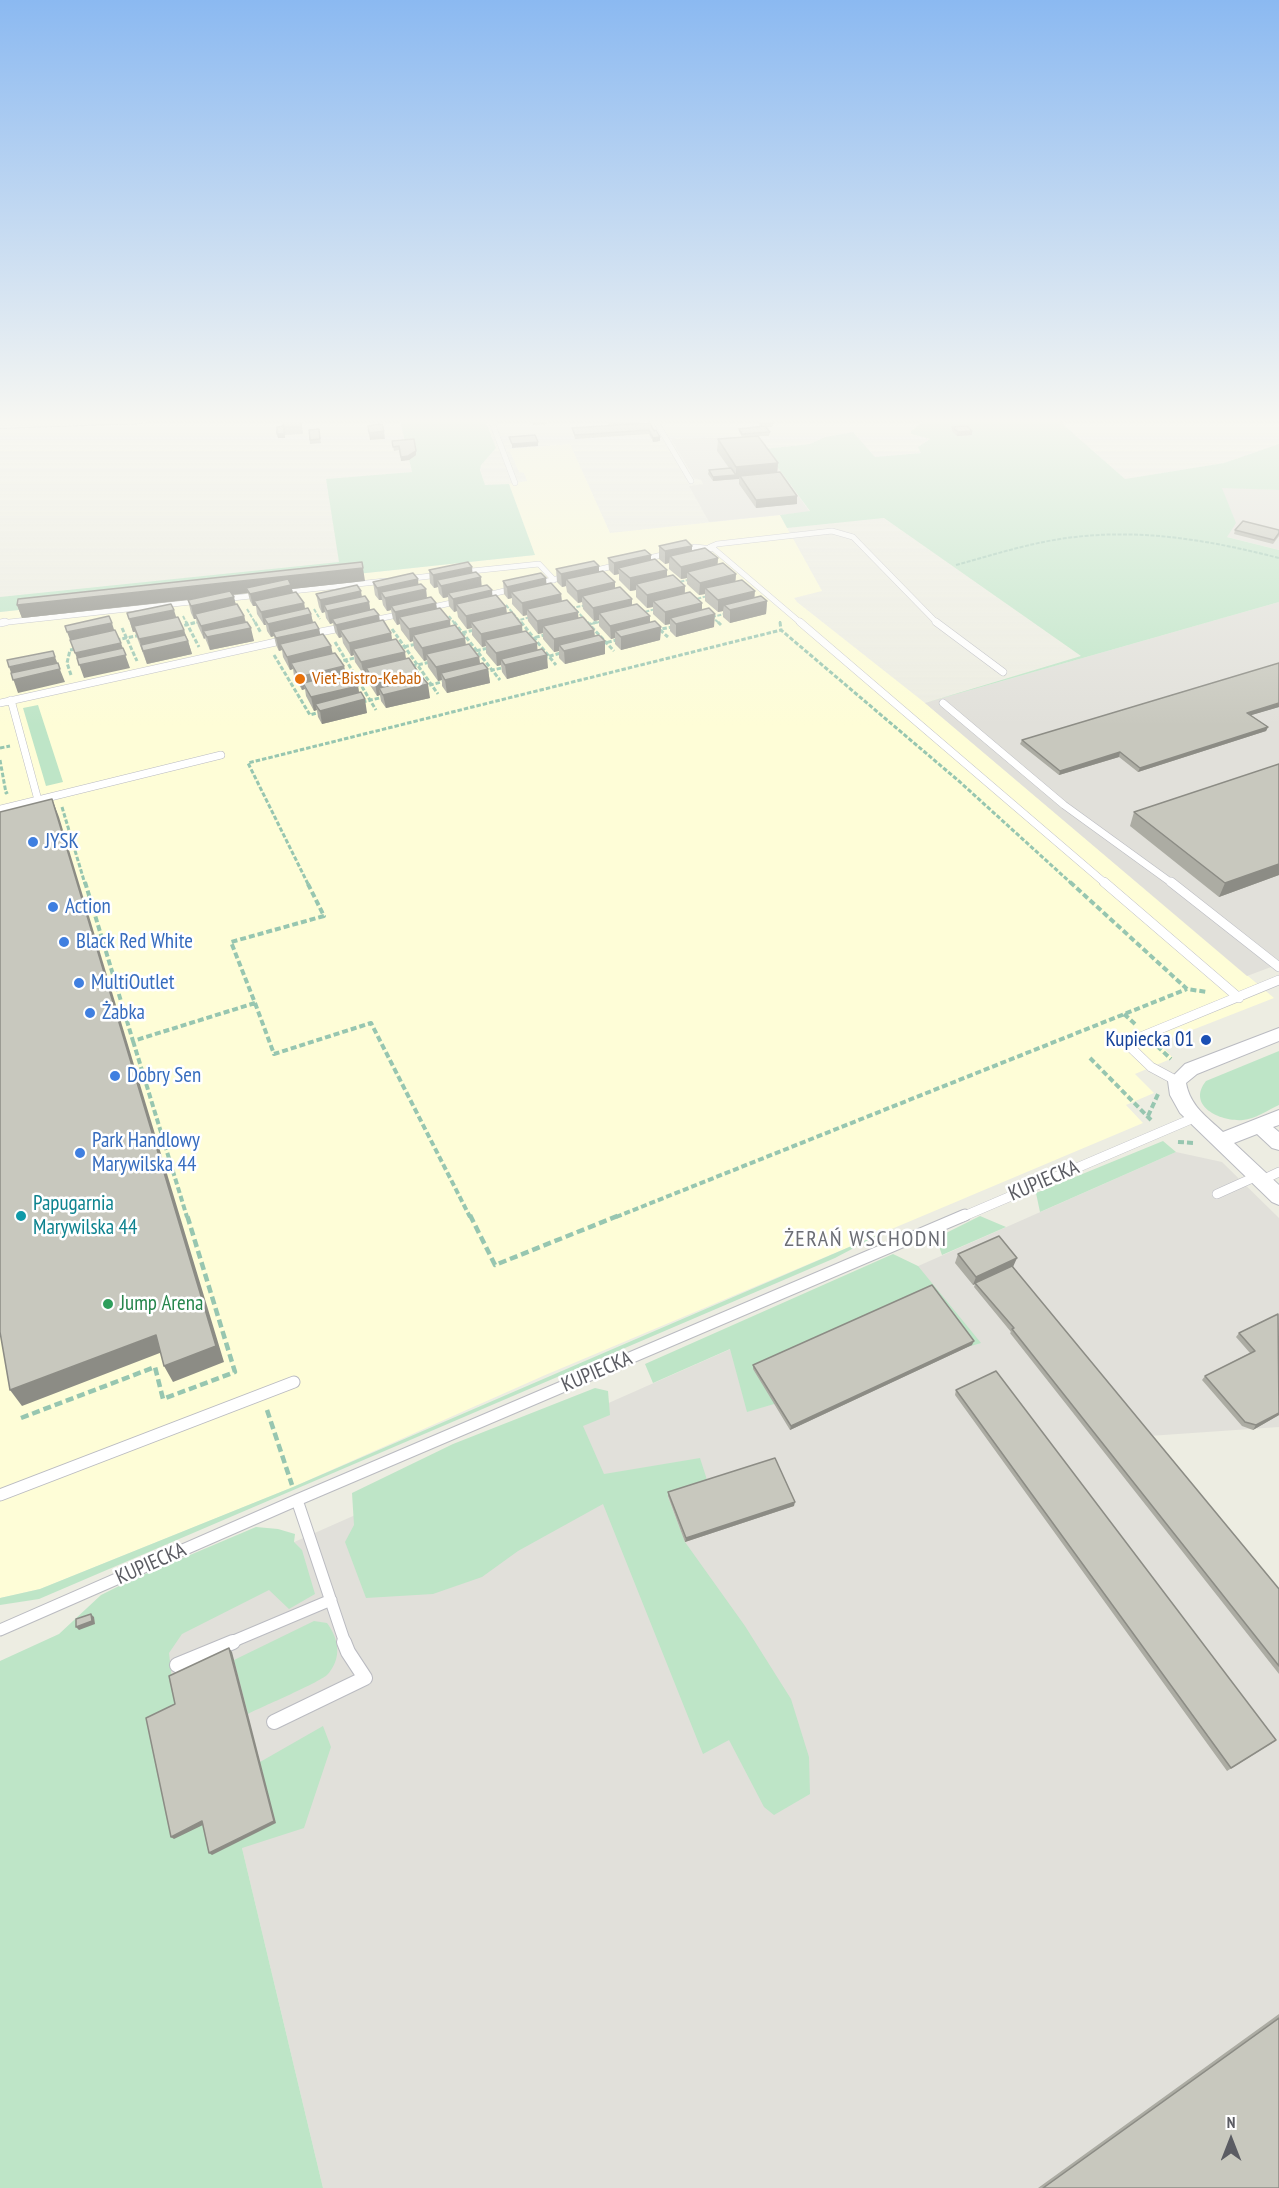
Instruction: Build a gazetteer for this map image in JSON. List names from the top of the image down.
{
  "streets": {
    "lane": ["KUPIECKA"]
  },
  "districts": ["ŻERAŃ WSCHODNI"],
  "places": [
    "Viet-Bistro-Kebab",
    "JYSK",
    "Action",
    "Black Red White",
    "MultiOutlet",
    "Żabka",
    "Kupiecka 01",
    "Dobry Sen",
    "Park Handlowy Marywilska 44",
    "Papugarnia Marywilska 44",
    "Jump Arena"
  ],
  "north": "top"
}
